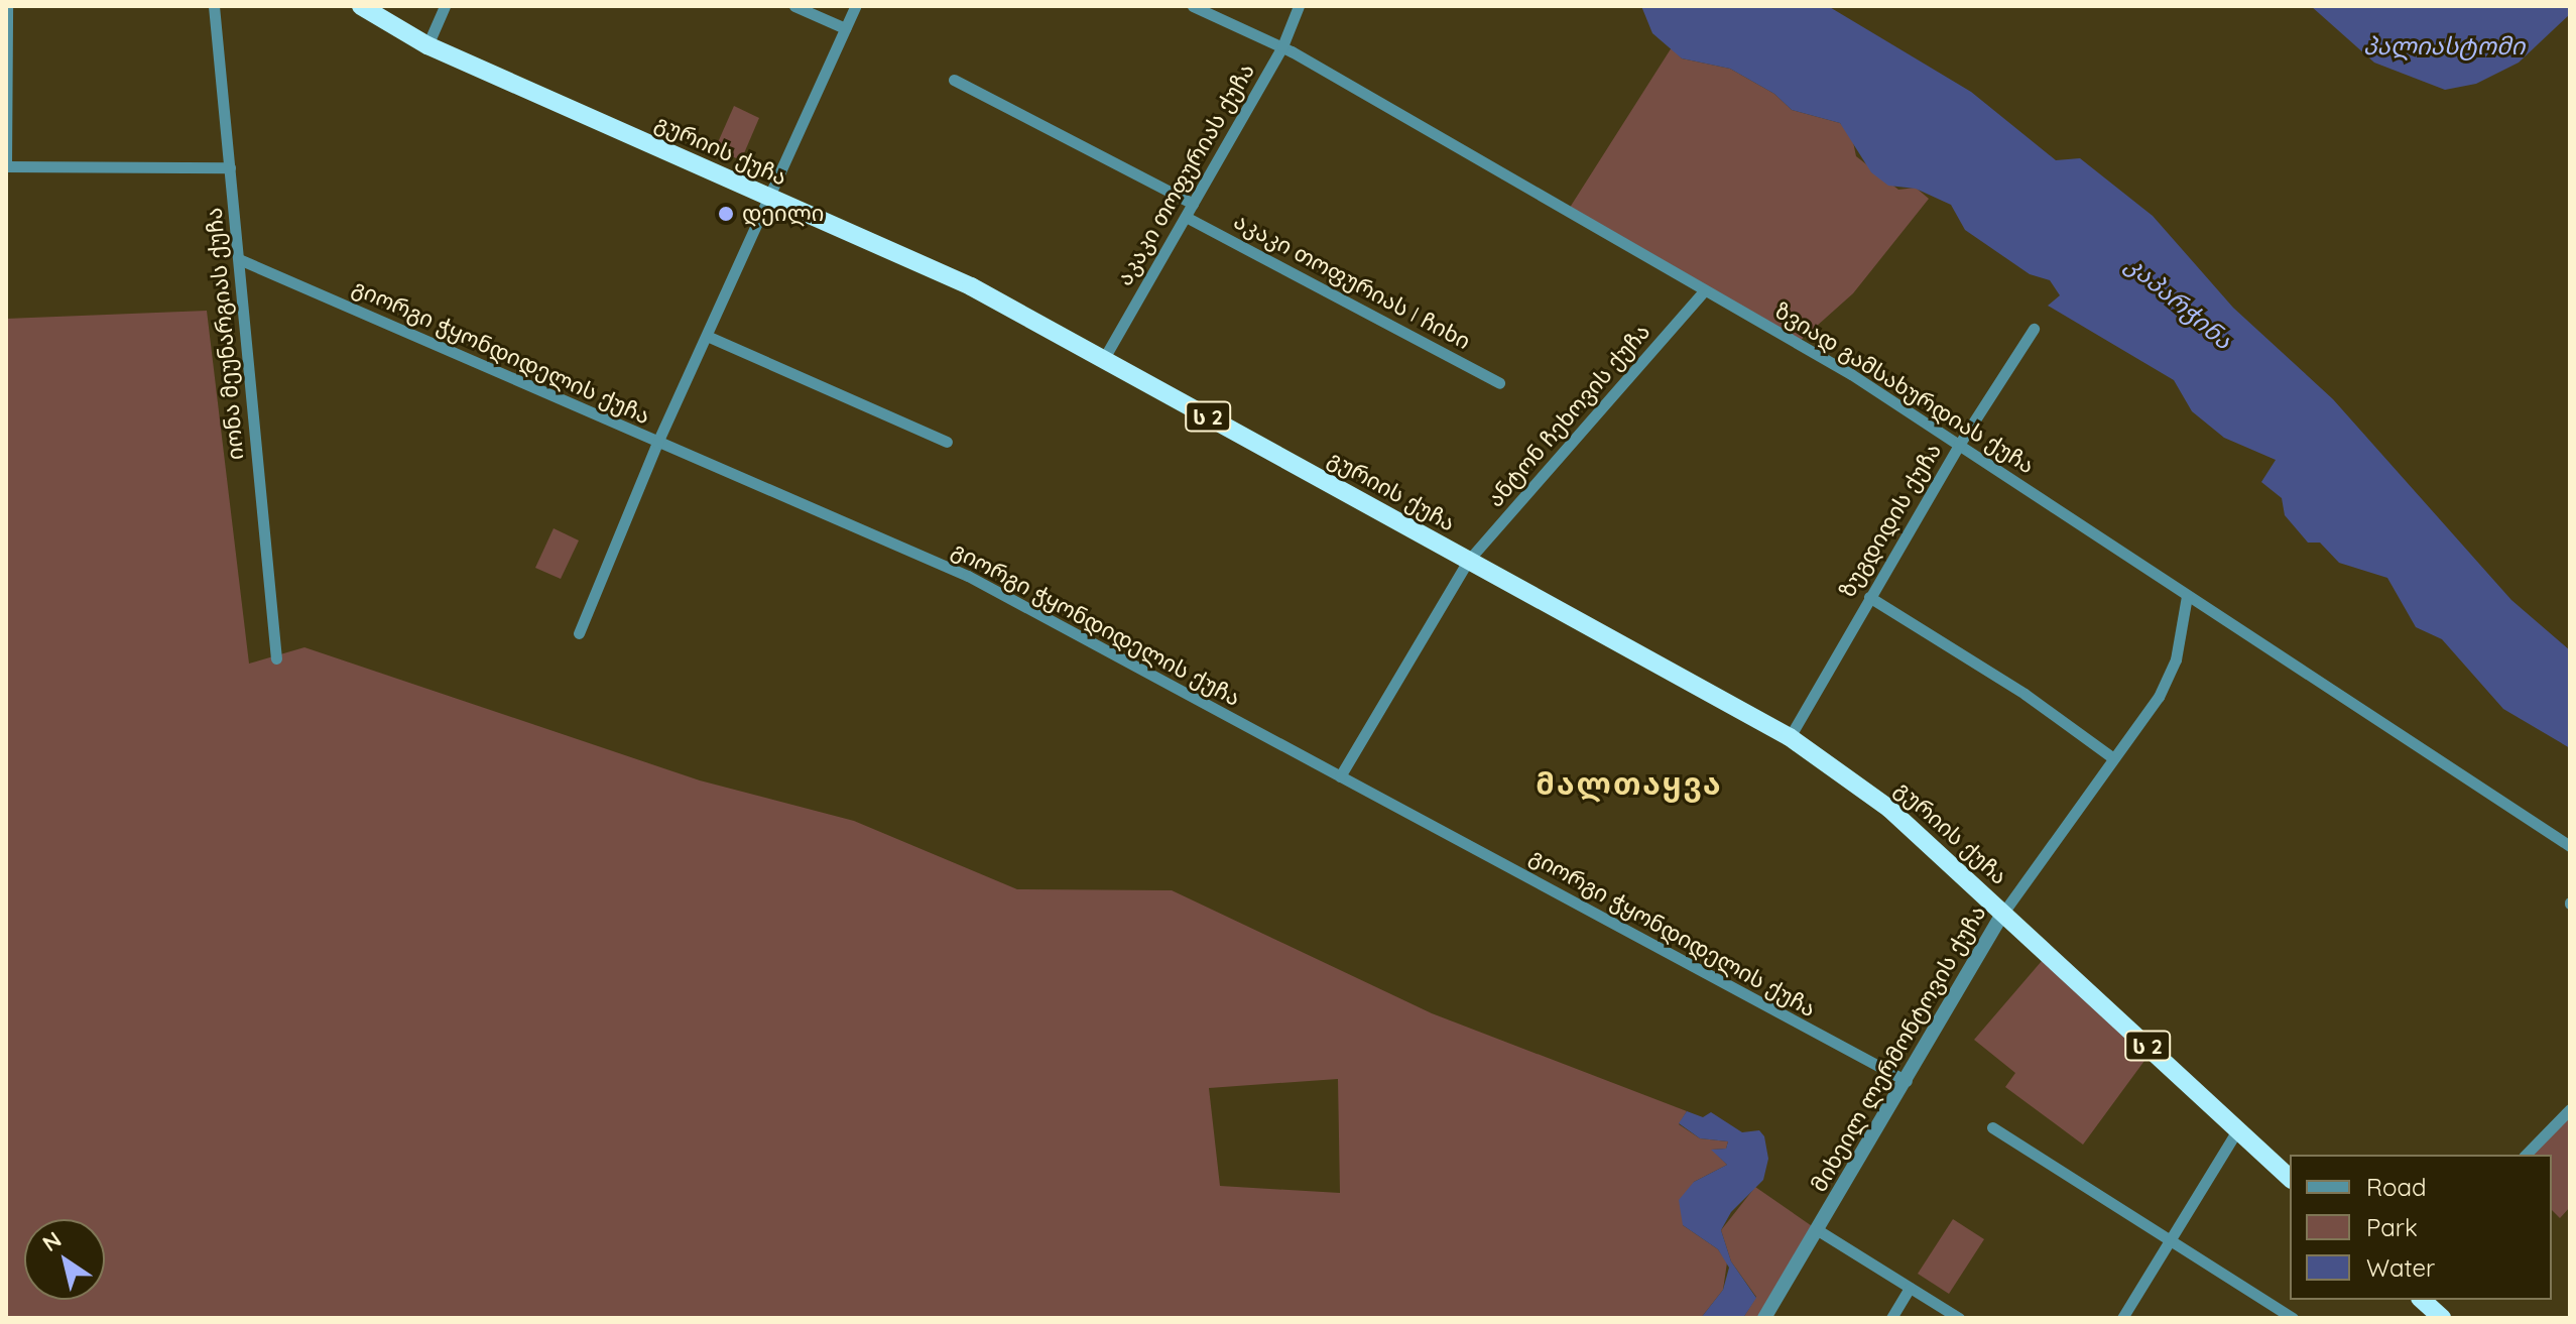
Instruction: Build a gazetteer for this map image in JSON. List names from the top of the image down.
{
  "streets": {
    "highway": ["გურიის ქუჩა", "ს 2"],
    "street": [
      "აკაკი თოფურიას ქუჩა",
      "აკაკი თოფურიას I ჩიხი",
      "იონა მეუნარგიას ქუჩა",
      "გიორგი ჭყონდიდელის ქუჩა",
      "ზვიად გამსახურდიას ქუჩა",
      "ანტონ ჩეხოვის ქუჩა",
      "ზუგდიდის ქუჩა",
      "მიხეილ ლერმონტოვის ქუჩა"
    ]
  },
  "crossings": [
    ["გურიის ქუჩა", "აკაკი თოფურიას ქუჩა"],
    ["გურიის ქუჩა", "ანტონ ჩეხოვის ქუჩა"],
    ["გურიის ქუჩა", "ზუგდიდის ქუჩა"],
    ["გურიის ქუჩა", "მიხეილ ლერმონტოვის ქუჩა"],
    ["აკაკი თოფურიას ქუჩა", "აკაკი თოფურიას I ჩიხი"],
    ["აკაკი თოფურიას ქუჩა", "ზვიად გამსახურდიას ქუჩა"],
    ["იონა მეუნარგიას ქუჩა", "გიორგი ჭყონდიდელის ქუჩა"],
    ["გიორგი ჭყონდიდელის ქუჩა", "ანტონ ჩეხოვის ქუჩა"],
    ["გიორგი ჭყონდიდელის ქუჩა", "მიხეილ ლერმონტოვის ქუჩა"],
    ["ზვიად გამსახურდიას ქუჩა", "ანტონ ჩეხოვის ქუჩა"],
    ["ზვიად გამსახურდიას ქუჩა", "ზუგდიდის ქუჩა"],
    ["ზვიად გამსახურდიას ქუჩა", "მიხეილ ლერმონტოვის ქუჩა"]
  ],
  "districts": ["მალთაყვა"],
  "water": ["პალიასტომი", "კაპარჭინა"],
  "places": ["დეილი"],
  "legend": ["Road", "Park", "Water"],
  "north": "top left"
}
